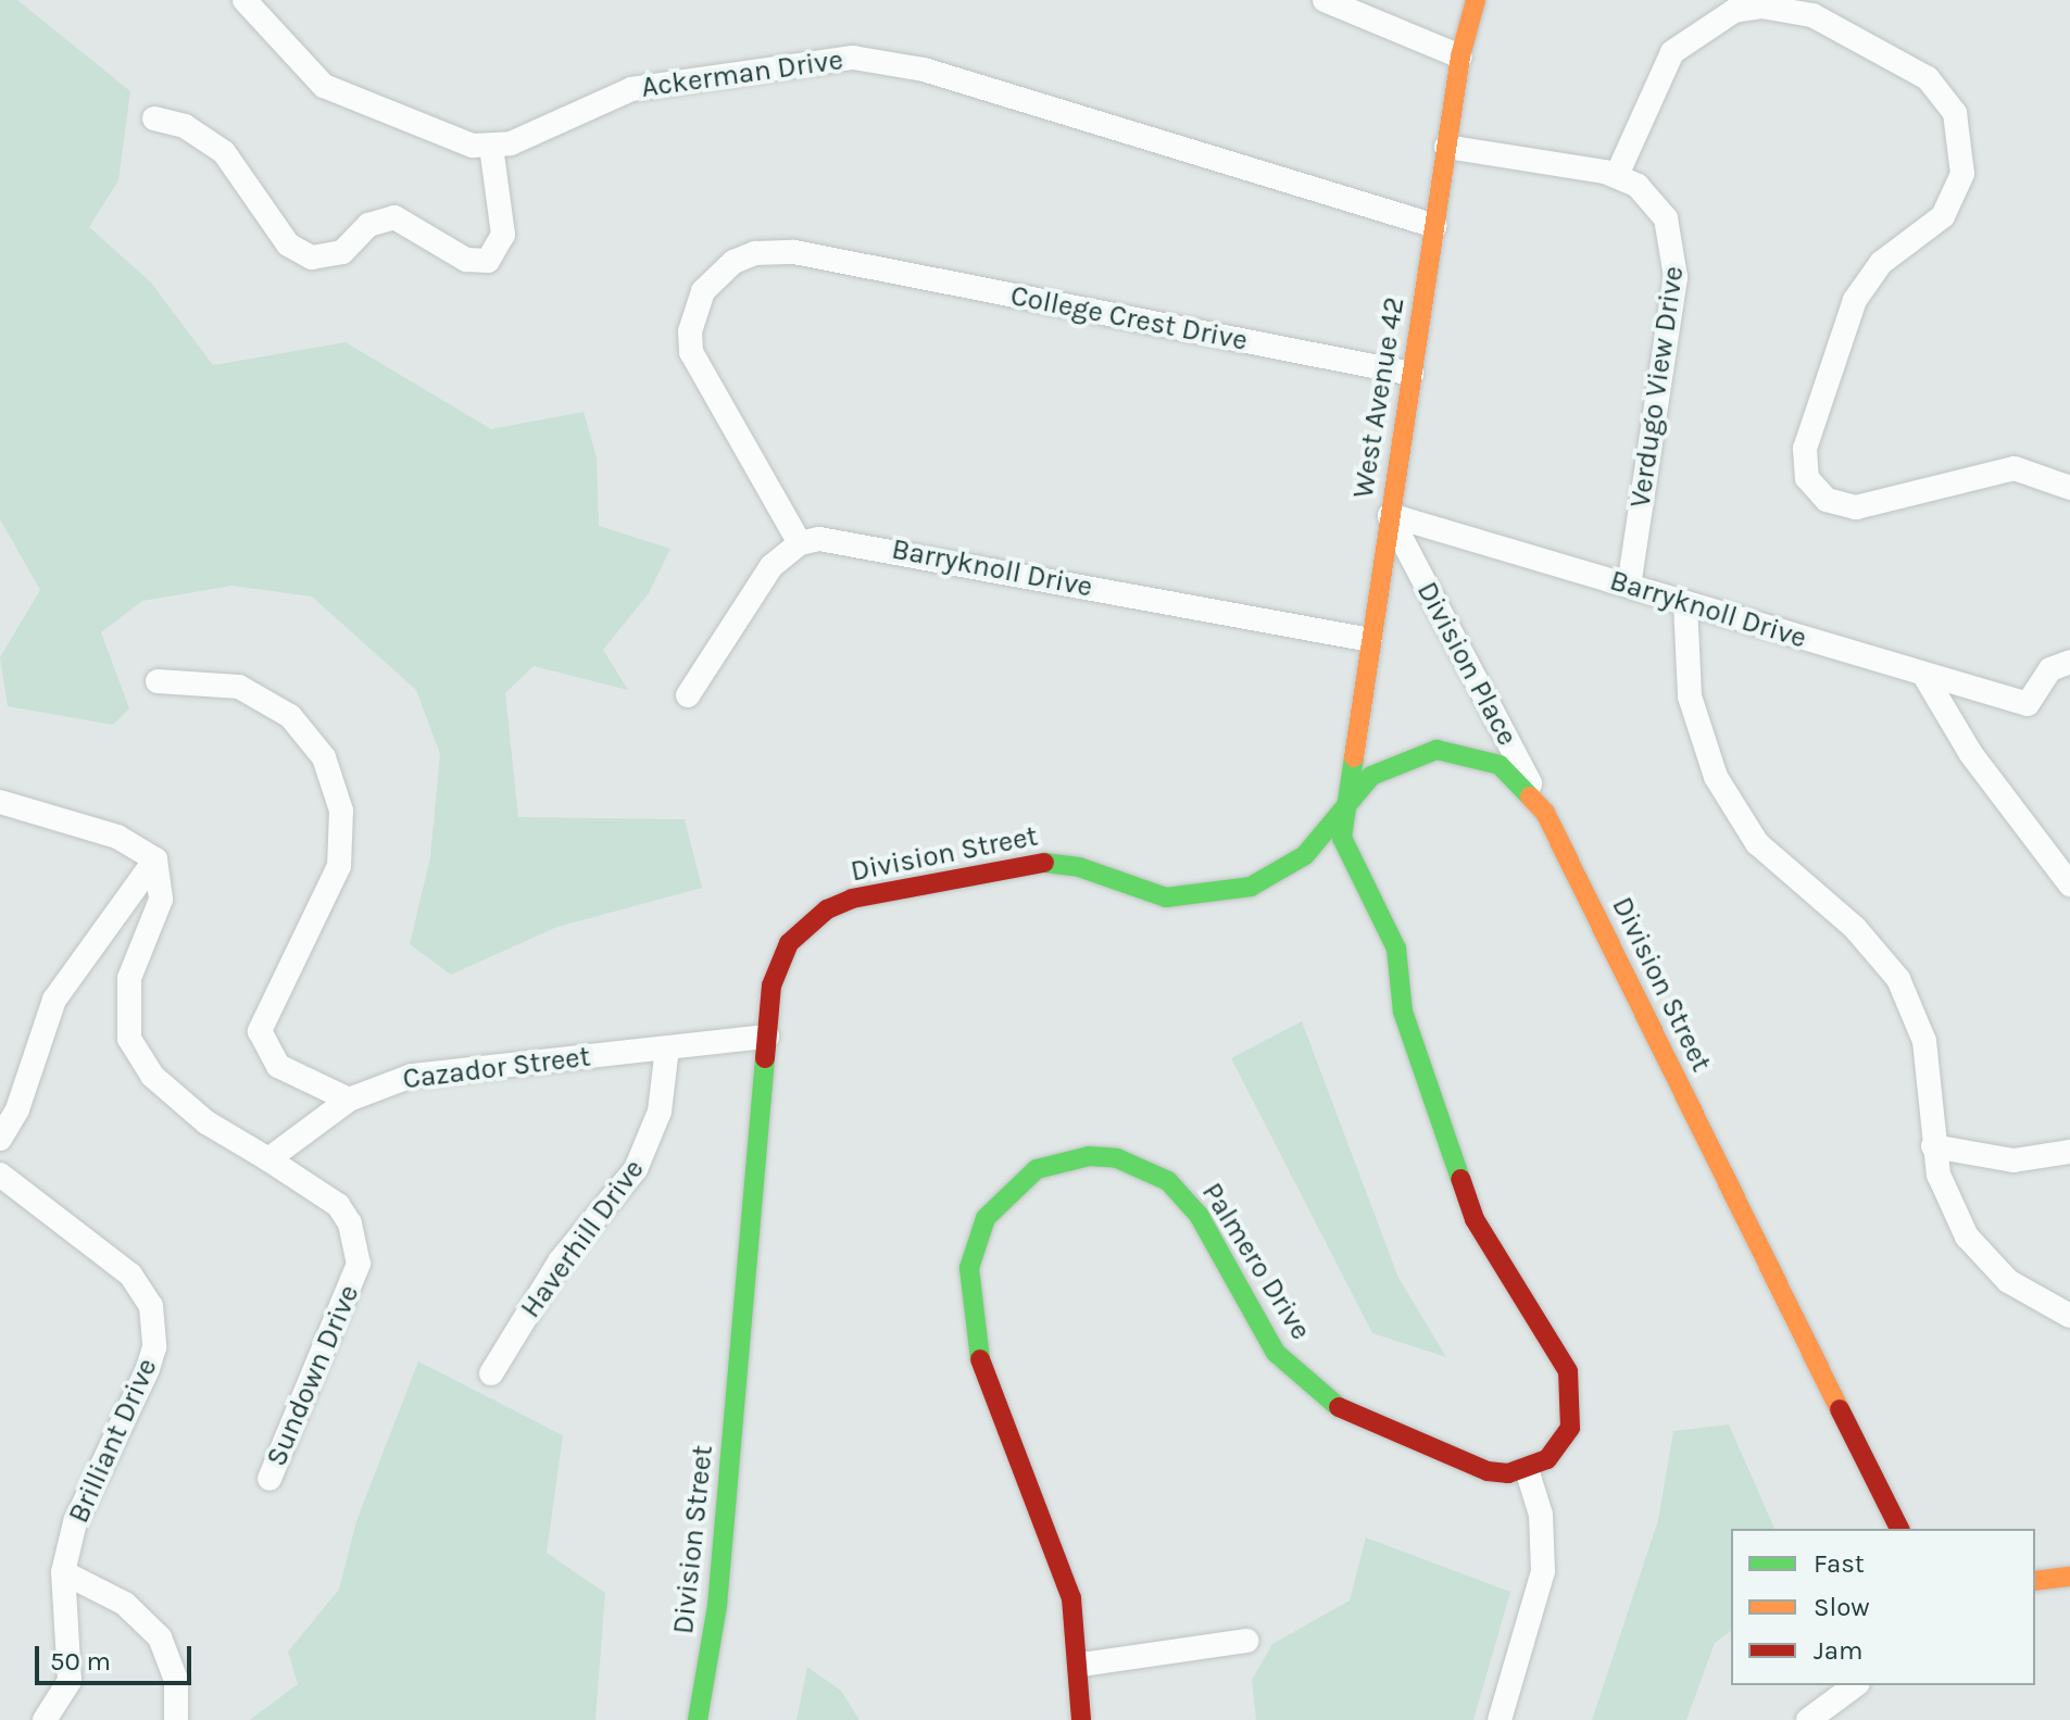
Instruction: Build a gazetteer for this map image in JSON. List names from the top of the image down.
{
  "streets": {
    "street": [
      "Ackerman Drive",
      "College Crest Drive",
      "Verdugo View Drive",
      "West Avenue 42",
      "Barryknoll Drive",
      "Division Place",
      "Division Street",
      "Cazador Street",
      "Haverhill Drive",
      "Palmero Drive",
      "Sundown Drive",
      "Brilliant Drive"
    ]
  },
  "crossings": [
    ["Ackerman Drive", "West Avenue 42"],
    ["College Crest Drive", "West Avenue 42"],
    ["College Crest Drive", "Barryknoll Drive"],
    ["Verdugo View Drive", "West Avenue 42"],
    ["Verdugo View Drive", "Barryknoll Drive"],
    ["West Avenue 42", "Barryknoll Drive"],
    ["West Avenue 42", "Division Place"],
    ["West Avenue 42", "Division Street"],
    ["Barryknoll Drive", "Division Place"],
    ["Division Place", "Division Street"],
    ["Division Street", "Cazador Street"],
    ["Cazador Street", "Haverhill Drive"],
    ["Cazador Street", "Sundown Drive"]
  ],
  "legend": ["Fast", "Slow", "Jam"],
  "scale_bar": "50 m"
}
